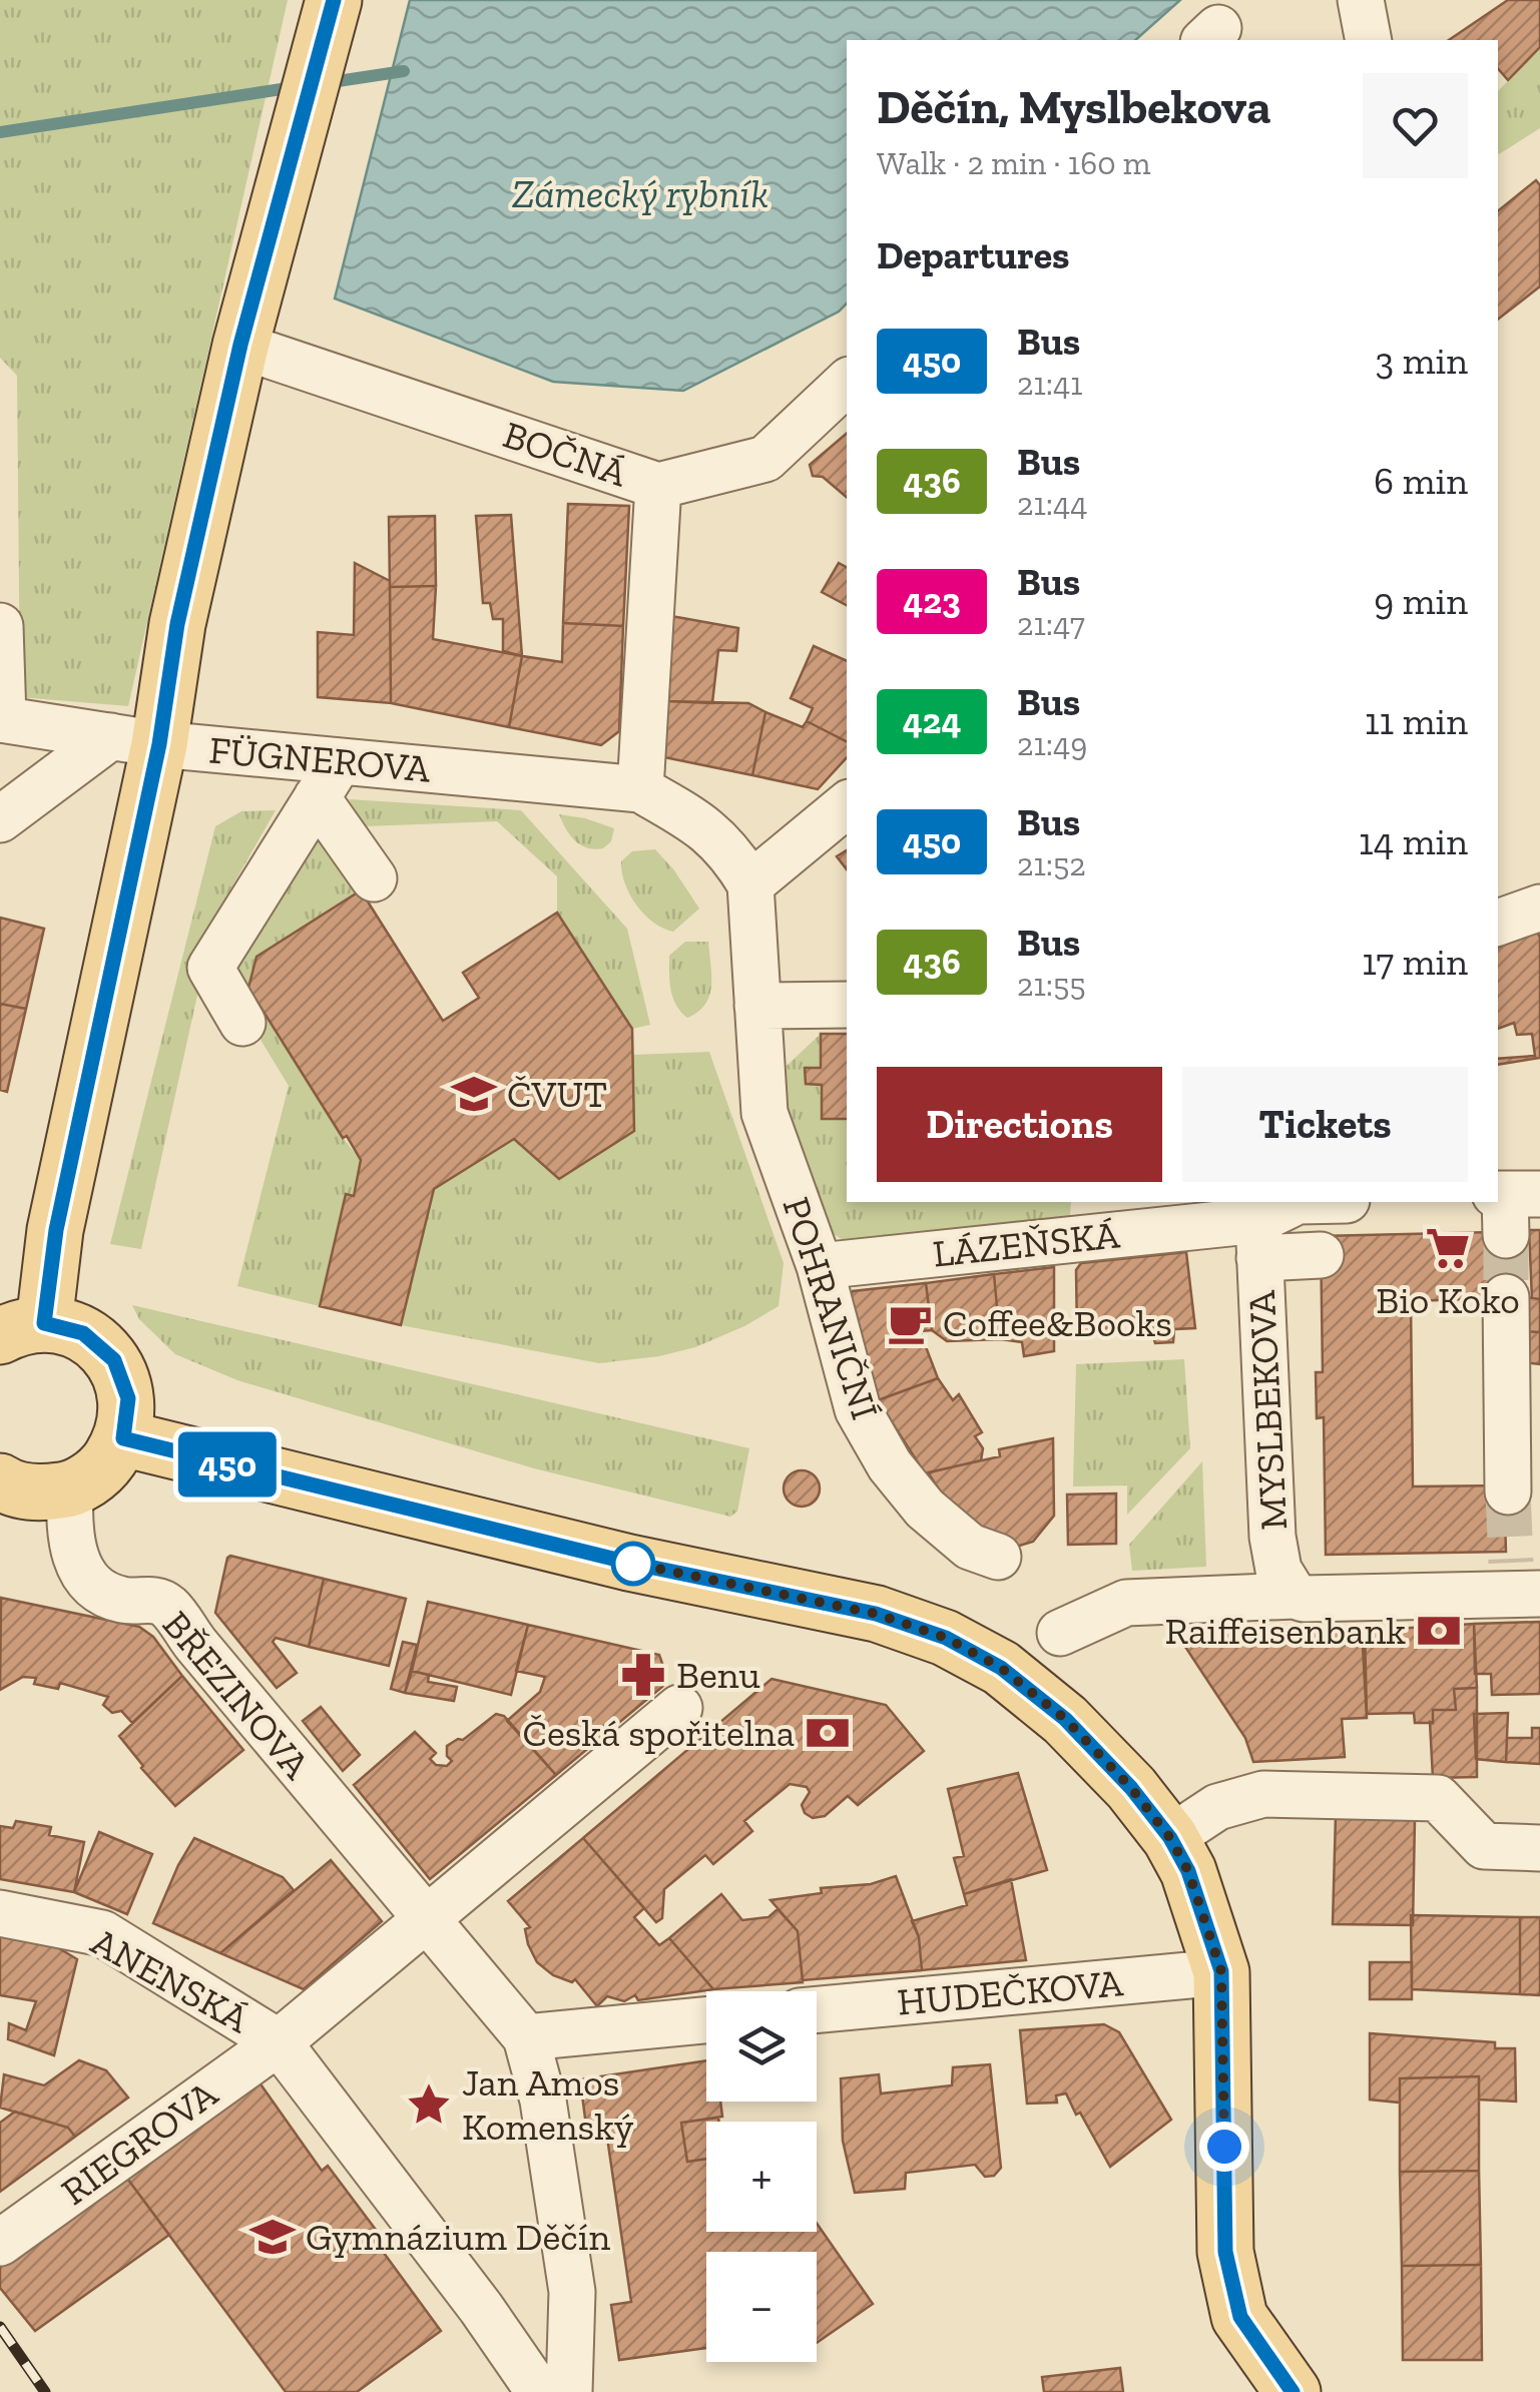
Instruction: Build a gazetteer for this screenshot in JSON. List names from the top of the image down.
{
  "streets": {
    "street": [
      "BOČNÁ",
      "FÜGNEROVA",
      "LÁZEŇSKÁ",
      "POHRANIČNÍ",
      "MYSLBEKOVA",
      "BŘEZINOVA",
      "ANENSKÁ",
      "HUDEČKOVA",
      "RIEGROVA"
    ]
  },
  "crossings": [
    ["BOČNÁ", "FÜGNEROVA"],
    ["LÁZEŇSKÁ", "POHRANIČNÍ"],
    ["LÁZEŇSKÁ", "MYSLBEKOVA"],
    ["BŘEZINOVA", "RIEGROVA"],
    ["ANENSKÁ", "RIEGROVA"]
  ],
  "water": ["Zámecký rybník"],
  "places": {
    "school or university": ["ČVUT", "Gymnázium Děčín"],
    "supermarket": ["Bio Koko"],
    "cafe": ["Coffee&Books"],
    "bank": ["Raiffeisenbank", "Česká spořitelna"],
    "pharmacy": ["Benu"],
    "place": ["Jan Amos Komenský"]
  },
  "lines": ["bus line 450"],
  "page": {
    "on_map": "450",
    "heading": [
      ["Děčín, Myslbekova", "Walk · 2 min · 160 m"],
      "Departures"
    ],
    "list": [
      {
        "mark": "450",
        "name": "Bus",
        "note": "21:41",
        "value": "3 min"
      },
      {
        "mark": "436",
        "name": "Bus",
        "note": "21:44",
        "value": "6 min"
      },
      {
        "mark": "423",
        "name": "Bus",
        "note": "21:47",
        "value": "9 min"
      },
      {
        "mark": "424",
        "name": "Bus",
        "note": "21:49",
        "value": "11 min"
      },
      {
        "mark": "450",
        "name": "Bus",
        "note": "21:52",
        "value": "14 min"
      },
      {
        "mark": "436",
        "name": "Bus",
        "note": "21:55",
        "value": "17 min"
      }
    ],
    "buttons": ["Directions", "Tickets"],
    "map_buttons": ["+", "−"]
  }
}
